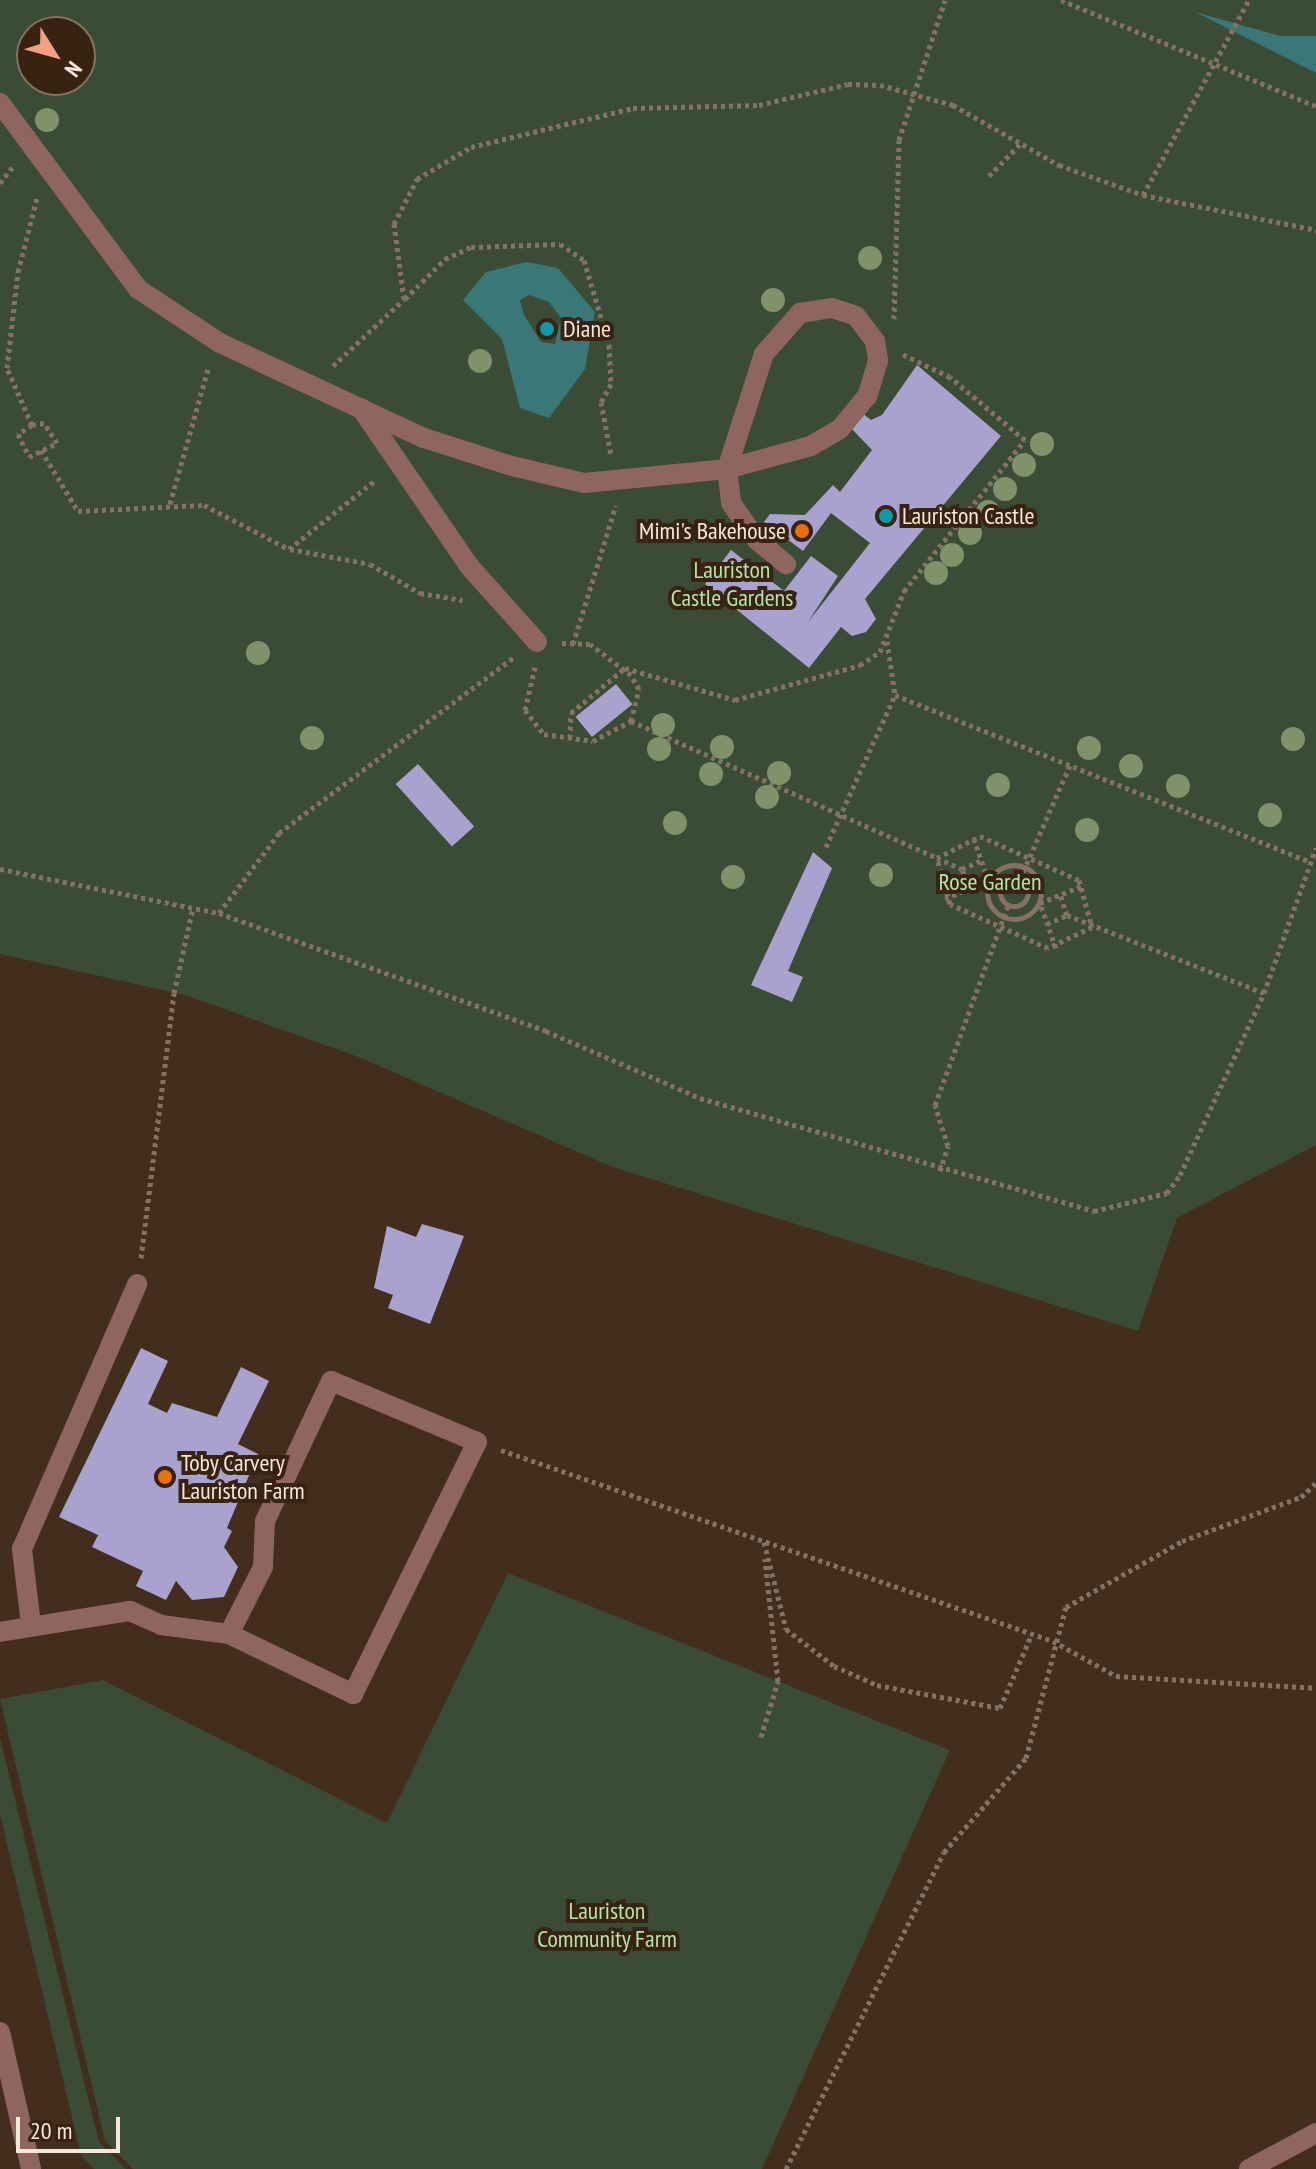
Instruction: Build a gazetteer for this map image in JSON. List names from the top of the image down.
{
  "parks": ["Lauriston Castle Gardens", "Rose Garden", "Lauriston Community Farm"],
  "places": [
    "Diane",
    "Lauriston Castle",
    "Mimi's Bakehouse",
    "Toby Carvery Lauriston Farm"
  ],
  "scale_bar": "20 m",
  "north": "bottom right"
}
